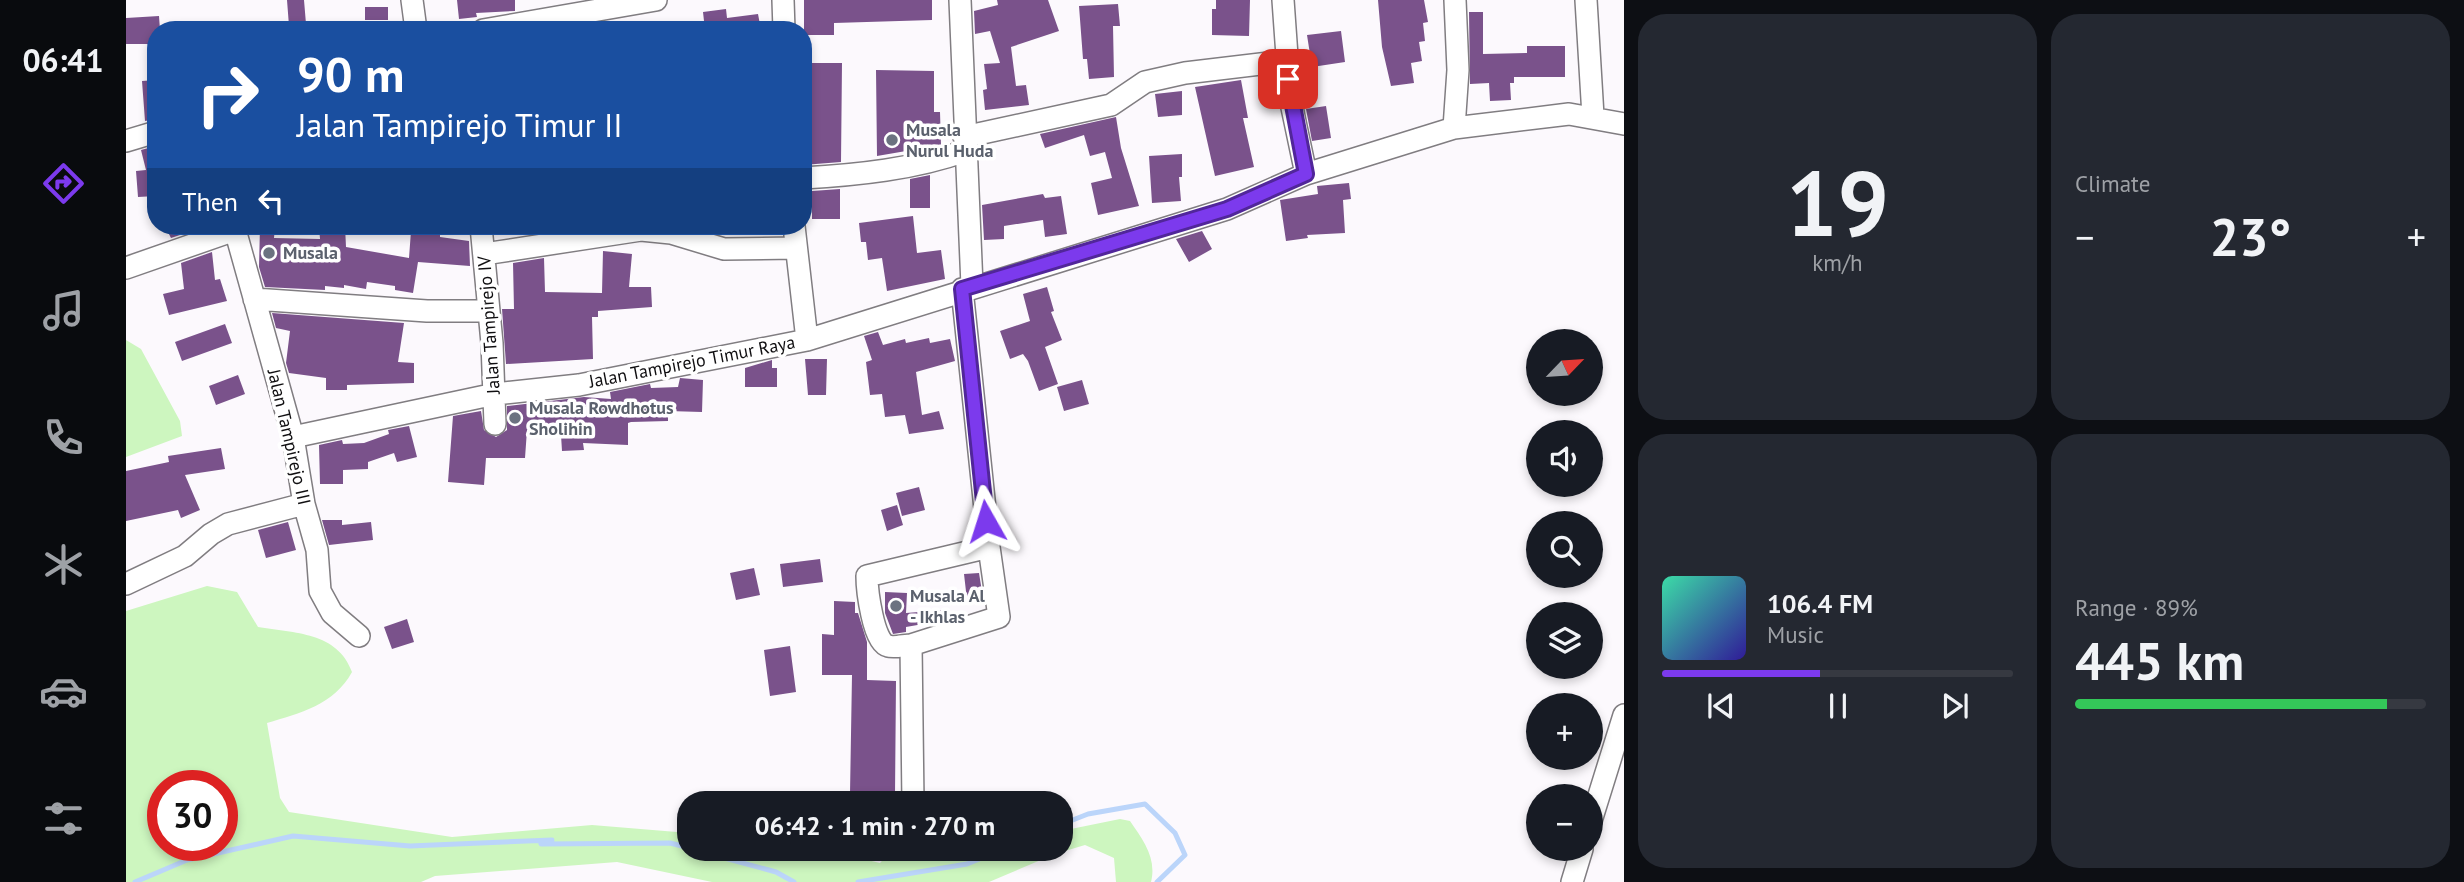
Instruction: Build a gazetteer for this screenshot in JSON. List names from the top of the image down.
{
  "streets": {
    "street": ["Jalan Tampirejo IV", "Jalan Tampirejo Timur Raya", "Jalan Tampirejo III"]
  },
  "crossings": [
    ["Jalan Tampirejo IV", "Jalan Tampirejo Timur Raya"],
    ["Jalan Tampirejo Timur Raya", "Jalan Tampirejo III"]
  ],
  "places": [
    "Musala Nurul Huda",
    "Musala",
    "Musala Rowdhotus Sholihin",
    "Musala Al - Ikhlas"
  ],
  "north": "top right",
  "page": {
    "tabs": "06:41",
    "tile": [
      ["19", "km/h"],
      "Climate",
      ["Range · 89%", "445 km"]
    ],
    "turn": ["90 m", "Jalan Tampirejo Timur II"],
    "then": "Then",
    "heat": ["−", "23°", "+"],
    "map_buttons": ["+", "−"],
    "song": ["106.4 FM", "Music"],
    "limit": "30",
    "trip": "06:42 · 1 min · 270 m"
  }
}
